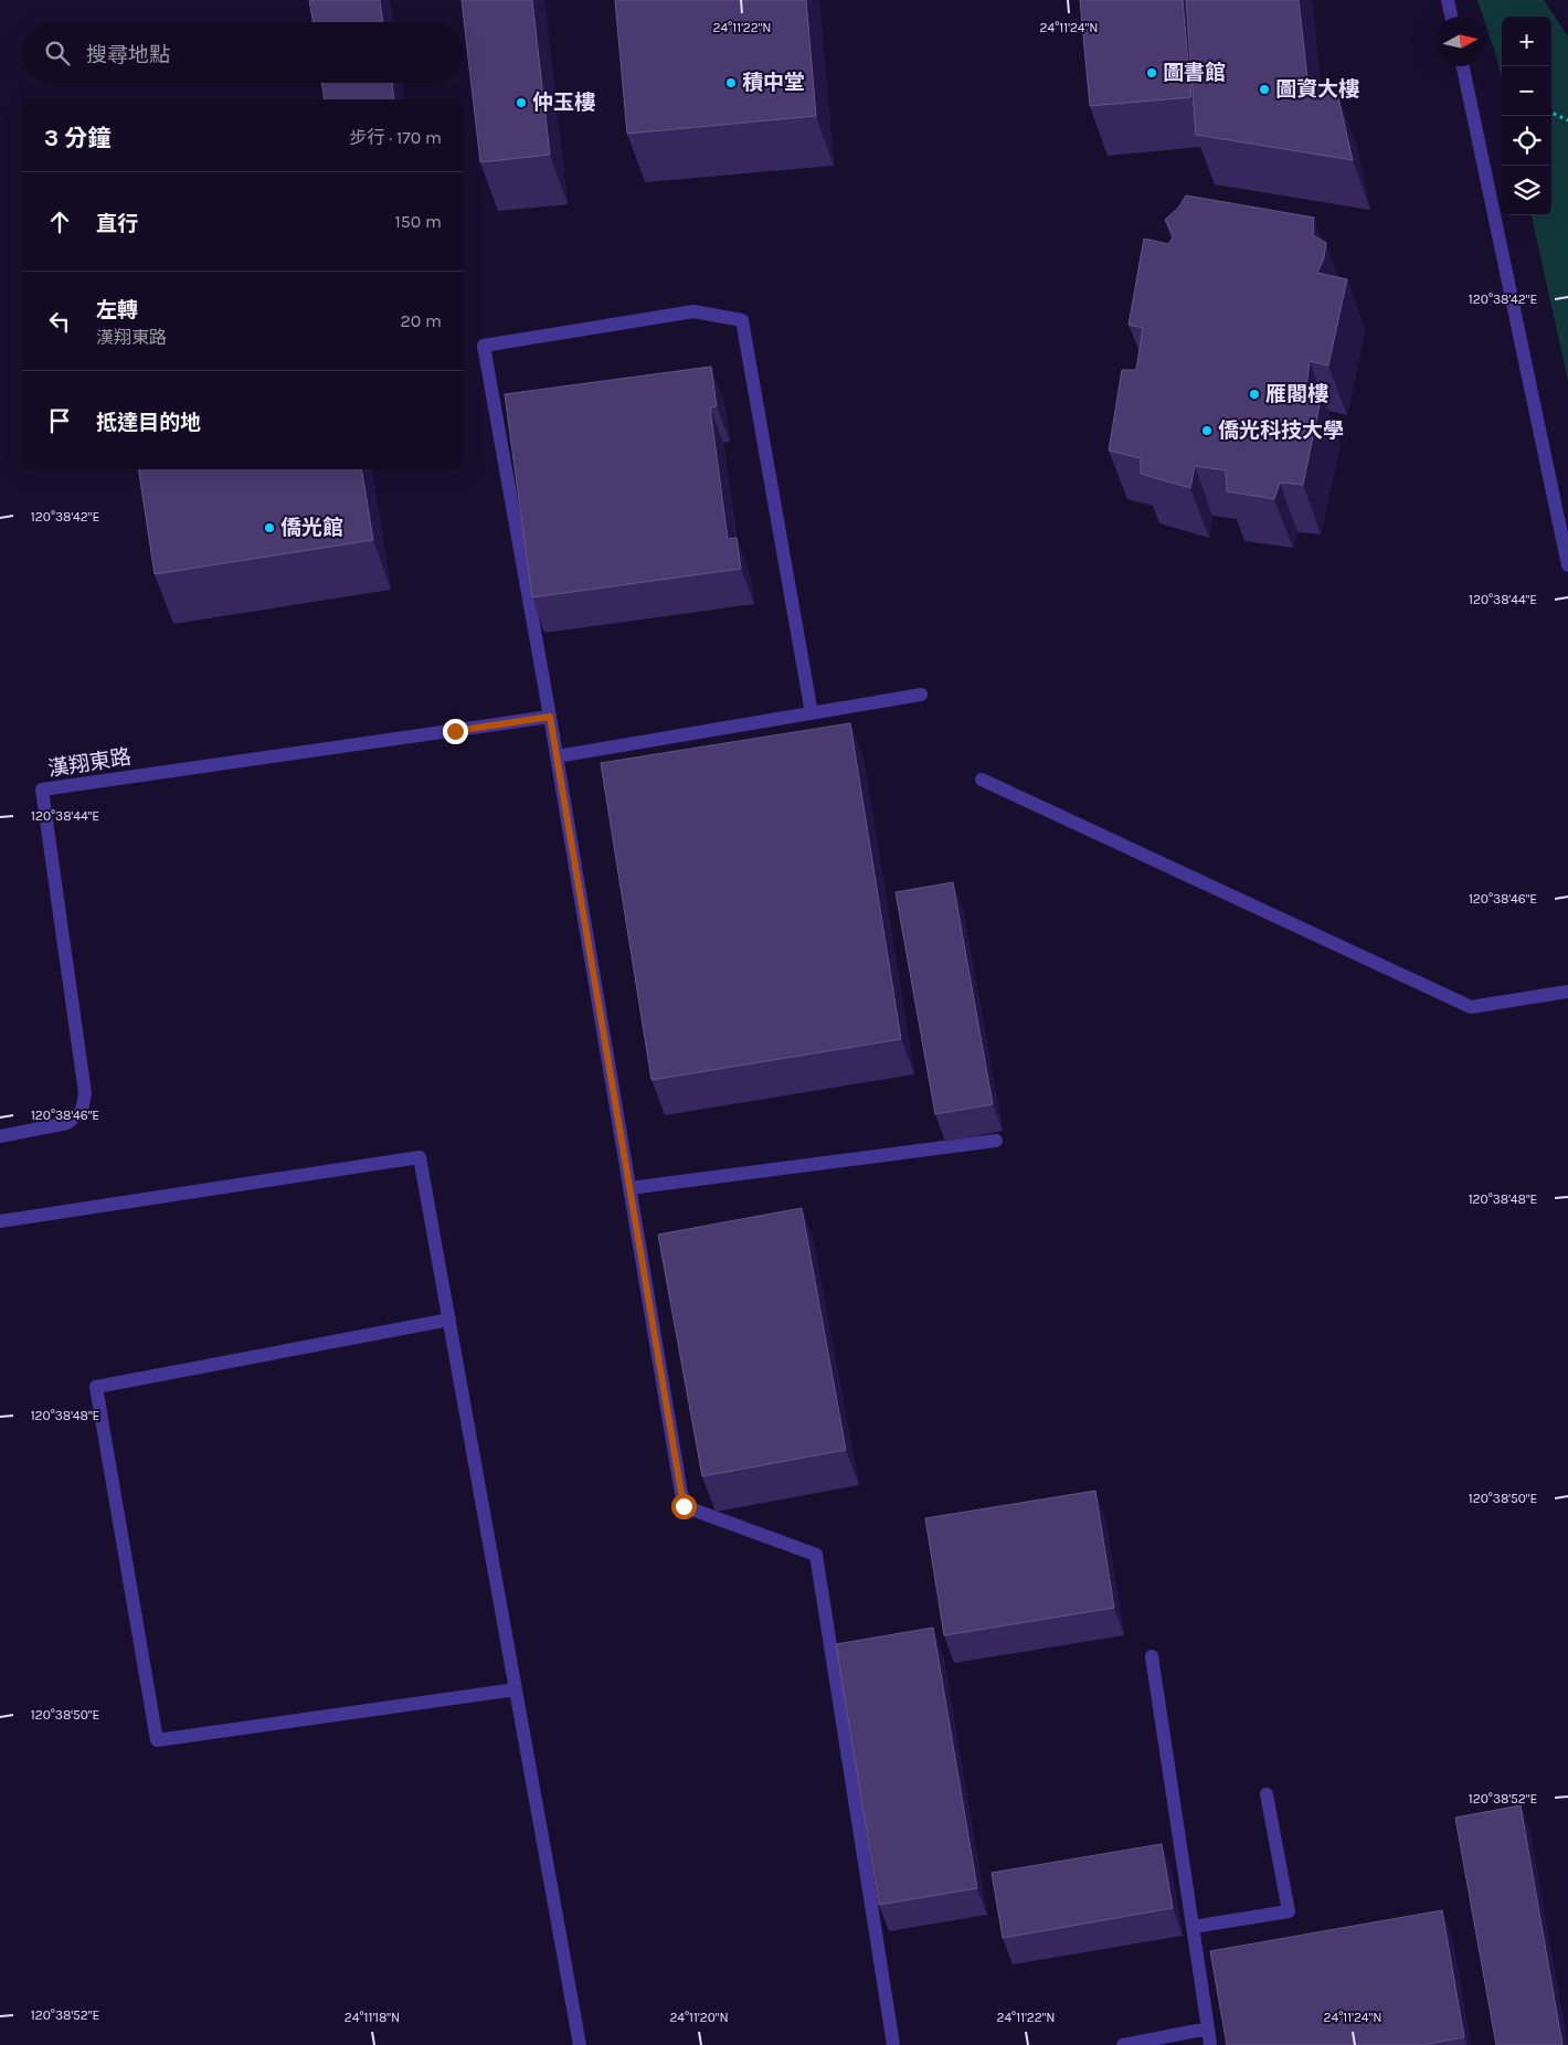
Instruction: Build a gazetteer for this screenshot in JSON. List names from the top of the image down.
{
  "streets": {
    "street": ["漢翔東路"]
  },
  "places": [
    "圖書館",
    "積中堂",
    "圖資大樓",
    "仲玉樓",
    "雁閣樓",
    "僑光科技大學",
    "僑光館"
  ],
  "north": "right",
  "page": {
    "map_buttons": ["+", "−"],
    "search": "搜尋地點",
    "heading": ["3 分鐘", "步行 · 170 m"],
    "list": [
      ["直行", "150 m"],
      ["左轉", "漢翔東路", "20 m"],
      "抵達目的地"
    ]
  },
  "coordinates": [
    "24°11'22\"N",
    "24°11'24\"N",
    "120°38'42\"E",
    "120°38'44\"E",
    "120°38'46\"E",
    "120°38'48\"E",
    "120°38'50\"E",
    "120°38'52\"E",
    "24°11'18\"N",
    "24°11'20\"N"
  ]
}
